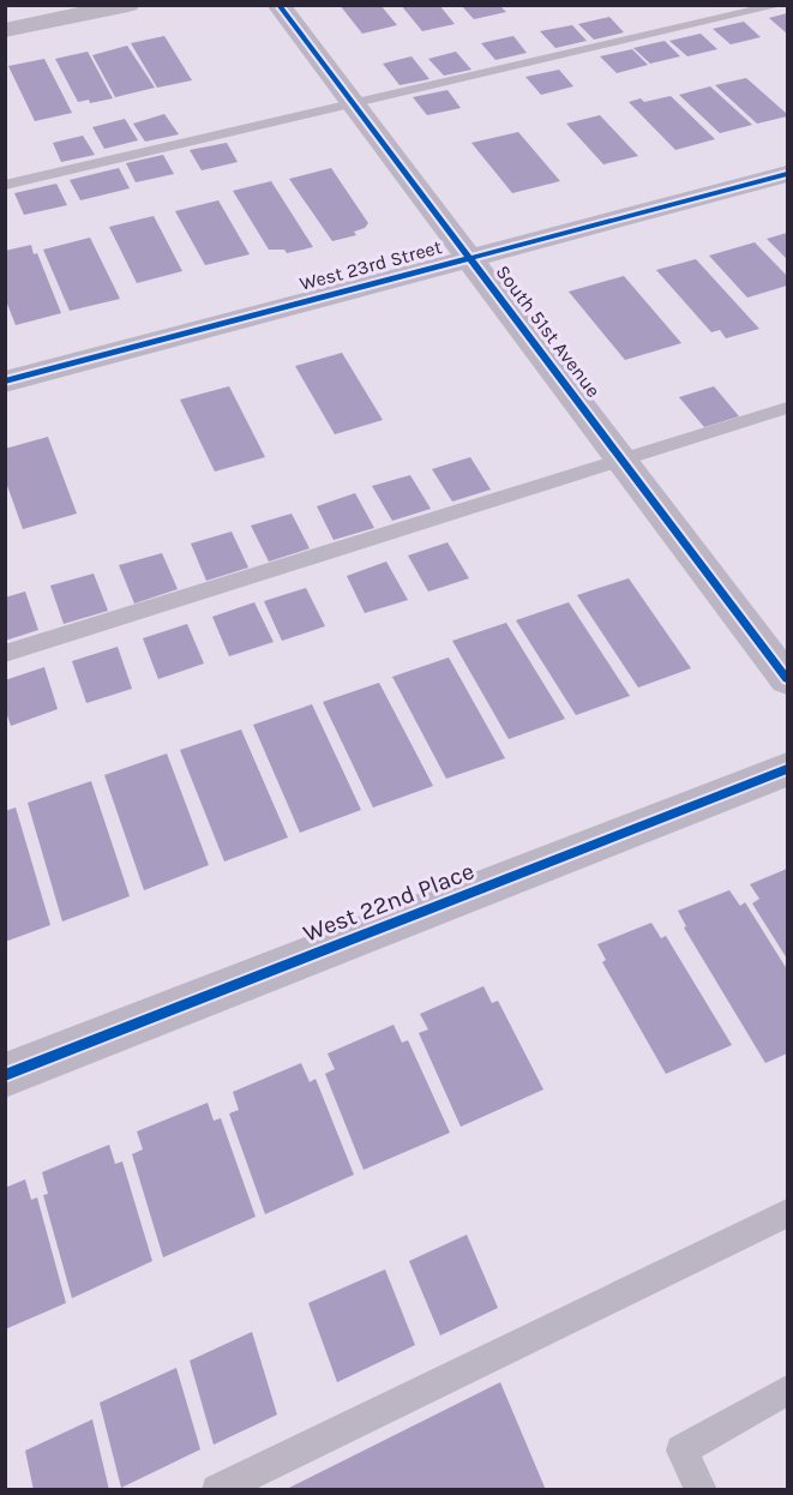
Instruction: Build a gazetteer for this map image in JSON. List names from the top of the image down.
{
  "streets": {
    "street": ["West 23rd Street", "South 51st Avenue", "West 22nd Place"]
  },
  "crossings": [
    ["West 23rd Street", "South 51st Avenue"]
  ]
}
